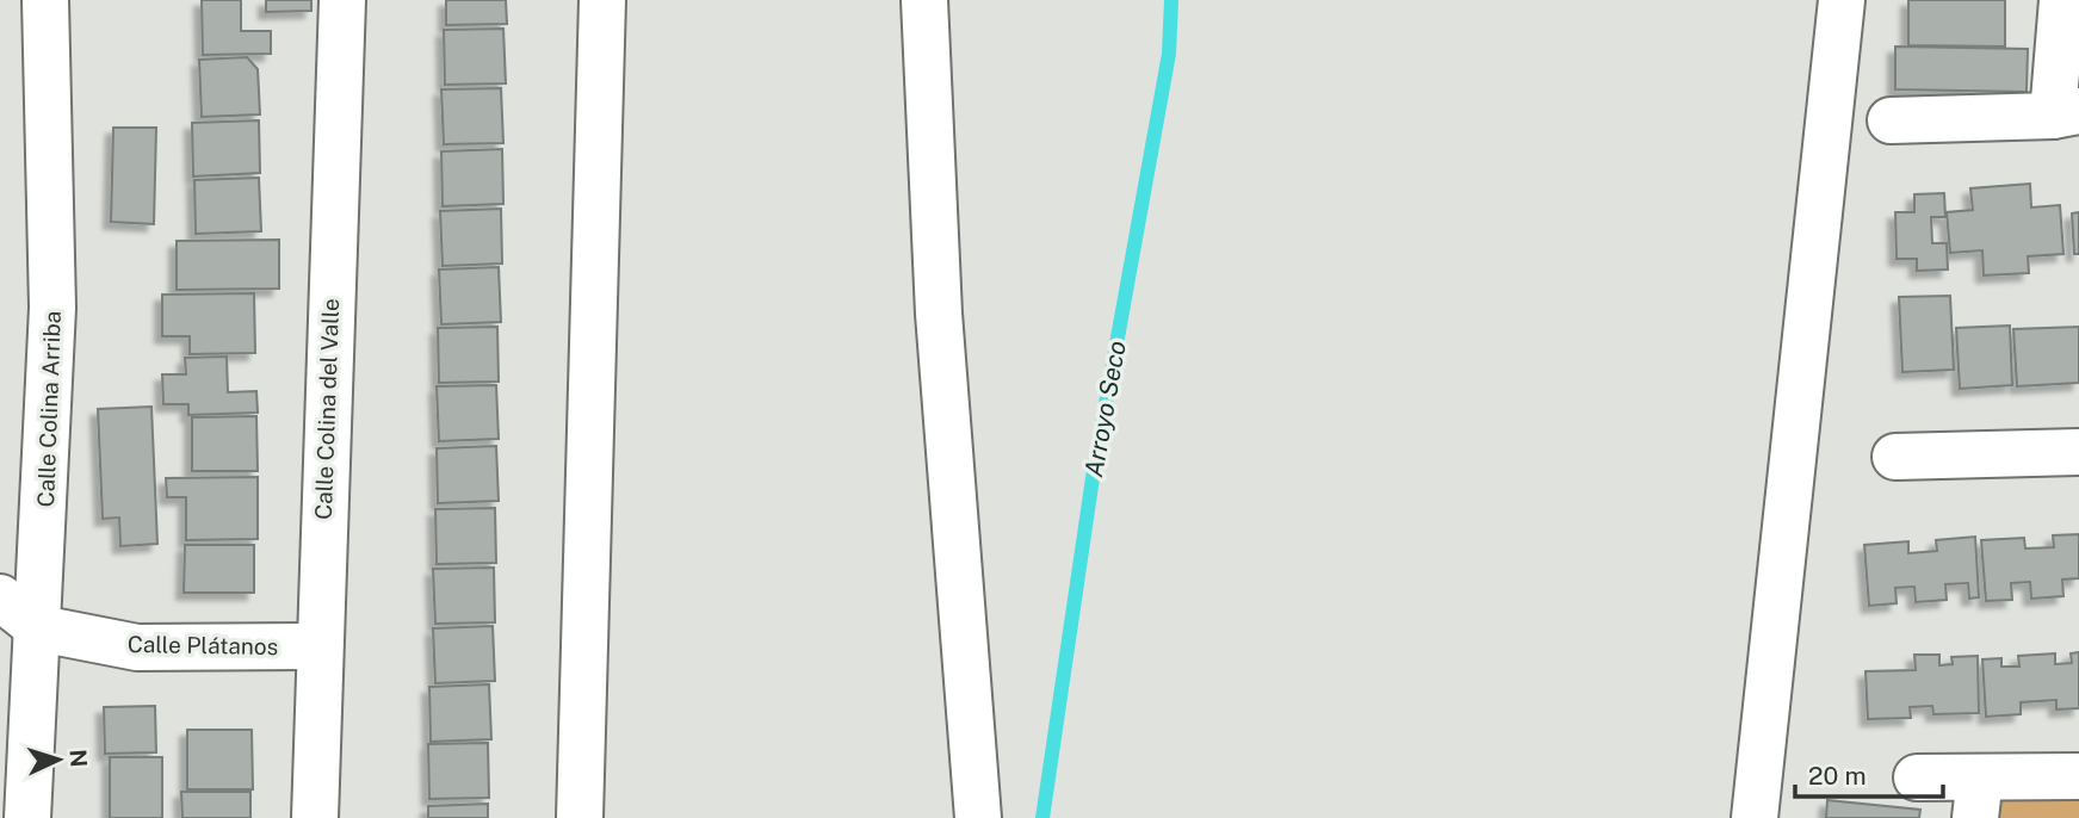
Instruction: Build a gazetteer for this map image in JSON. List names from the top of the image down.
{
  "streets": {
    "street": ["Calle Colina Arriba", "Calle Colina del Valle", "Calle Plátanos"]
  },
  "crossings": [
    ["Calle Colina Arriba", "Calle Plátanos"],
    ["Calle Colina del Valle", "Calle Plátanos"]
  ],
  "water": ["Arroyo Seco"],
  "scale_bar": "20 m",
  "north": "right"
}
